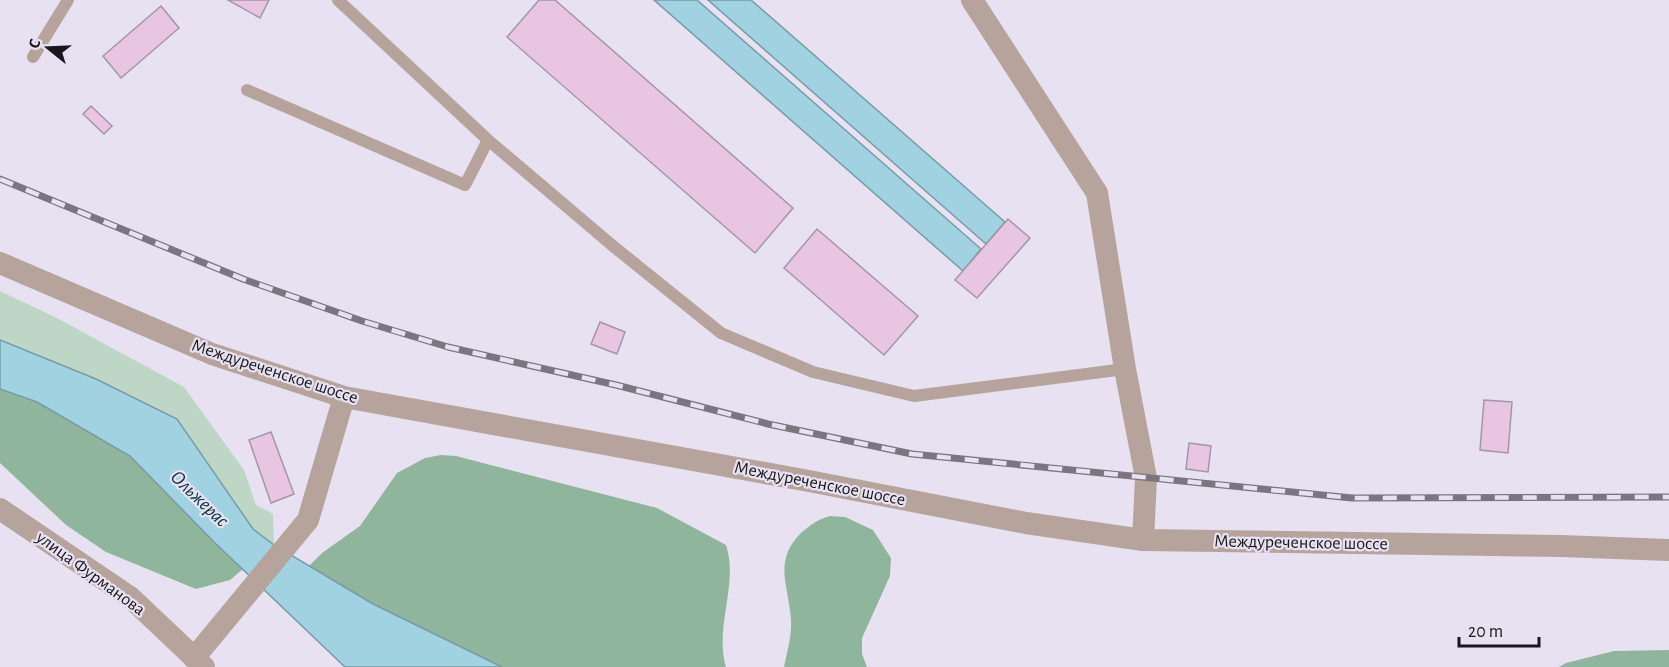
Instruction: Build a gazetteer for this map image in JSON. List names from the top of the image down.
{
  "streets": {
    "street": ["Междуреченское шоссе", "улица Фурманова"]
  },
  "water": ["Ольжерас"],
  "scale_bar": "20 m",
  "north": "left"
}
